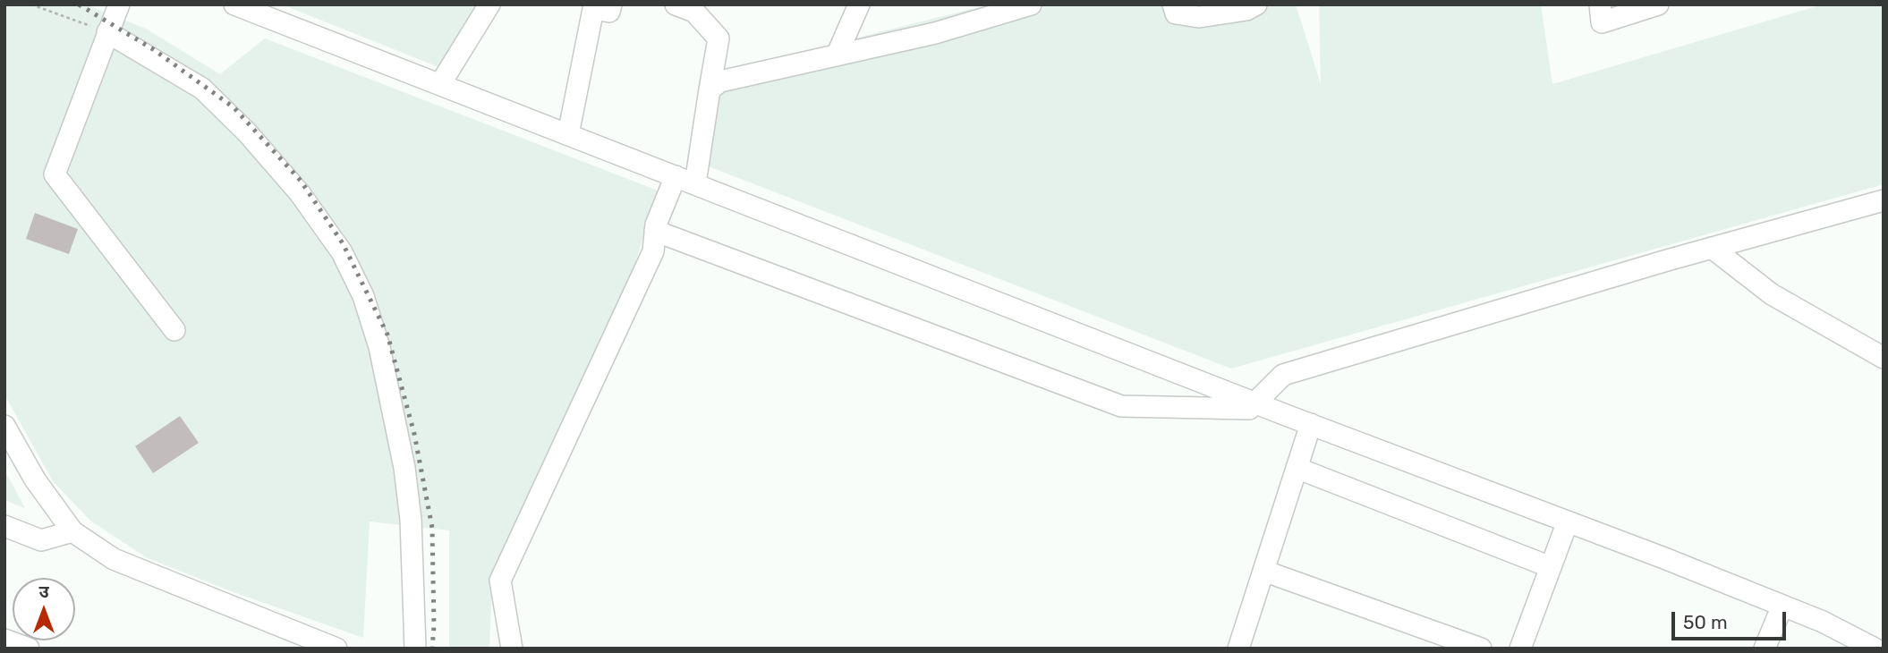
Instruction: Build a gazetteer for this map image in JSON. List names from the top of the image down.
{
  "scale_bar": "50 m",
  "north": "top"
}
